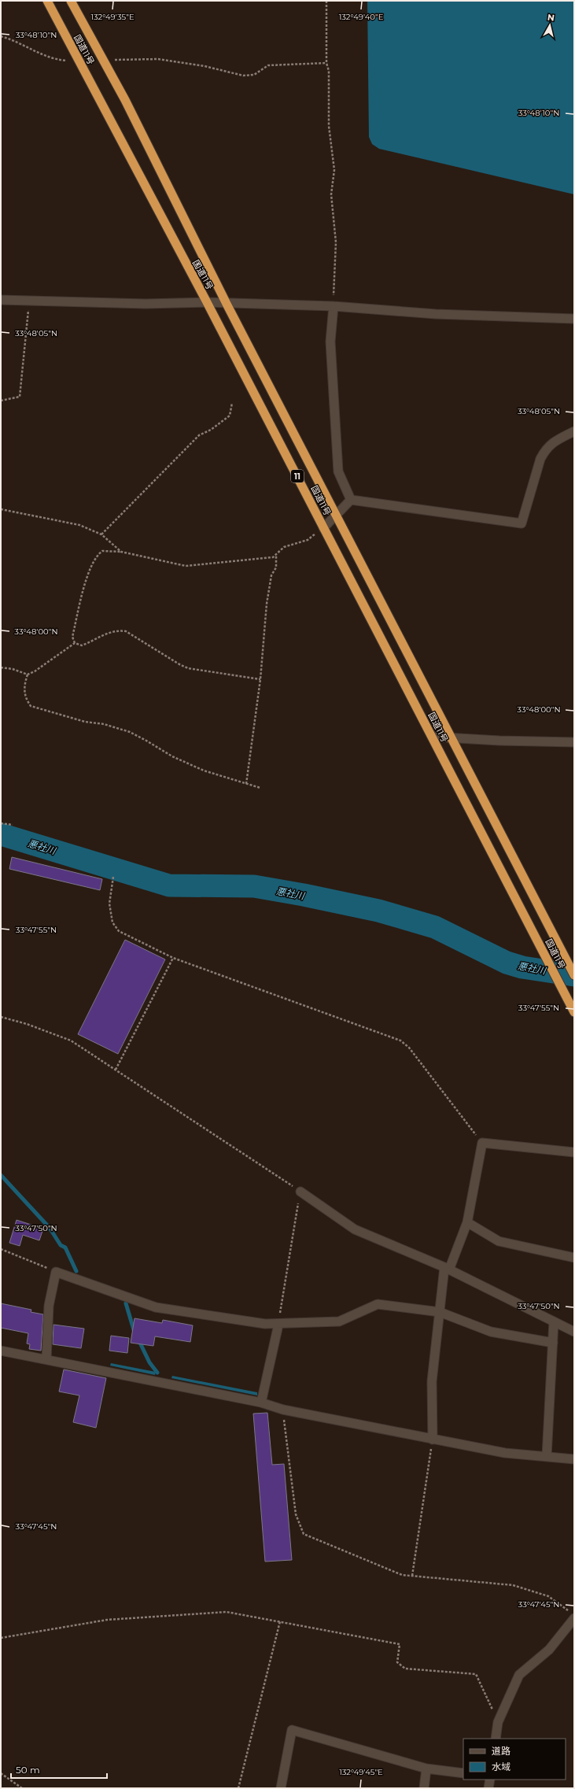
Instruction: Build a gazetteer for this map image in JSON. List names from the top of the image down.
{
  "streets": {
    "highway": ["国道11号", "11"]
  },
  "water": ["悪社川"],
  "legend": ["道路", "水域"],
  "scale_bar": "50 m",
  "north": "top",
  "coordinates": [
    "132°49'35\"E",
    "132°49'40\"E",
    "33°48'10\"N",
    "33°48'05\"N",
    "33°48'00\"N",
    "33°47'55\"N",
    "33°47'50\"N",
    "33°47'45\"N",
    "132°49'45\"E"
  ]
}
